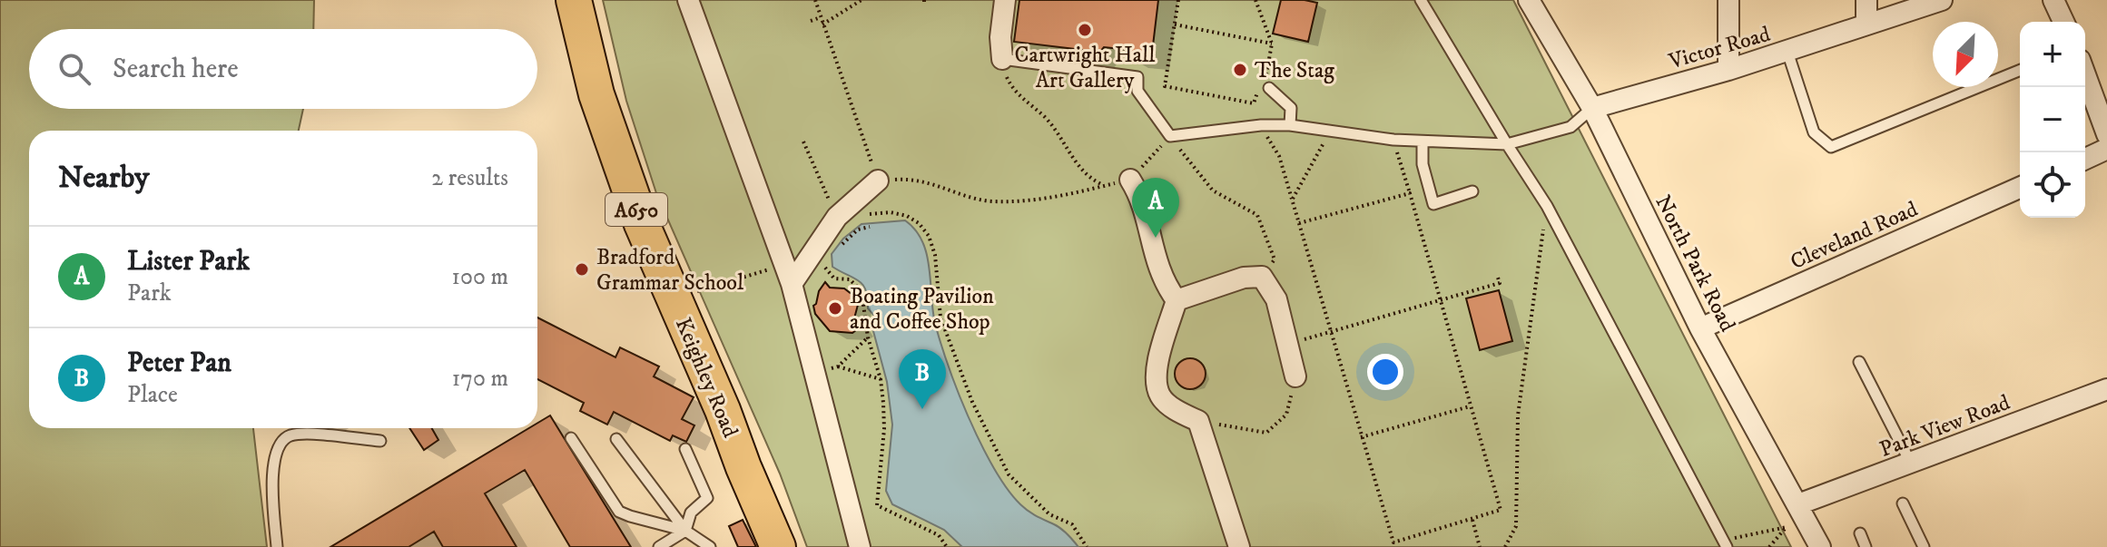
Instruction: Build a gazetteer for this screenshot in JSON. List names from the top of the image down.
{
  "streets": {
    "highway": ["A650", "Keighley Road"],
    "street": [
      "Victor Road",
      "Cleveland Road",
      "North Park Road",
      "Park View Road"
    ]
  },
  "crossings": [
    ["Victor Road", "North Park Road"],
    ["Cleveland Road", "North Park Road"],
    ["North Park Road", "Park View Road"]
  ],
  "places": [
    "Cartwright Hall Art Gallery",
    "The Stag",
    "Bradford Grammar School",
    "Boating Pavilion and Coffee Shop"
  ],
  "north": "bottom left",
  "page": {
    "map_buttons": ["+", "−"],
    "search": "Search here",
    "heading": ["Nearby", "2 results"],
    "pins": ["A", "B"],
    "list": [
      {
        "mark": "A",
        "name": "Lister Park",
        "note": "Park",
        "value": "100 m"
      },
      {
        "mark": "B",
        "name": "Peter Pan",
        "note": "Place",
        "value": "170 m"
      }
    ]
  }
}
